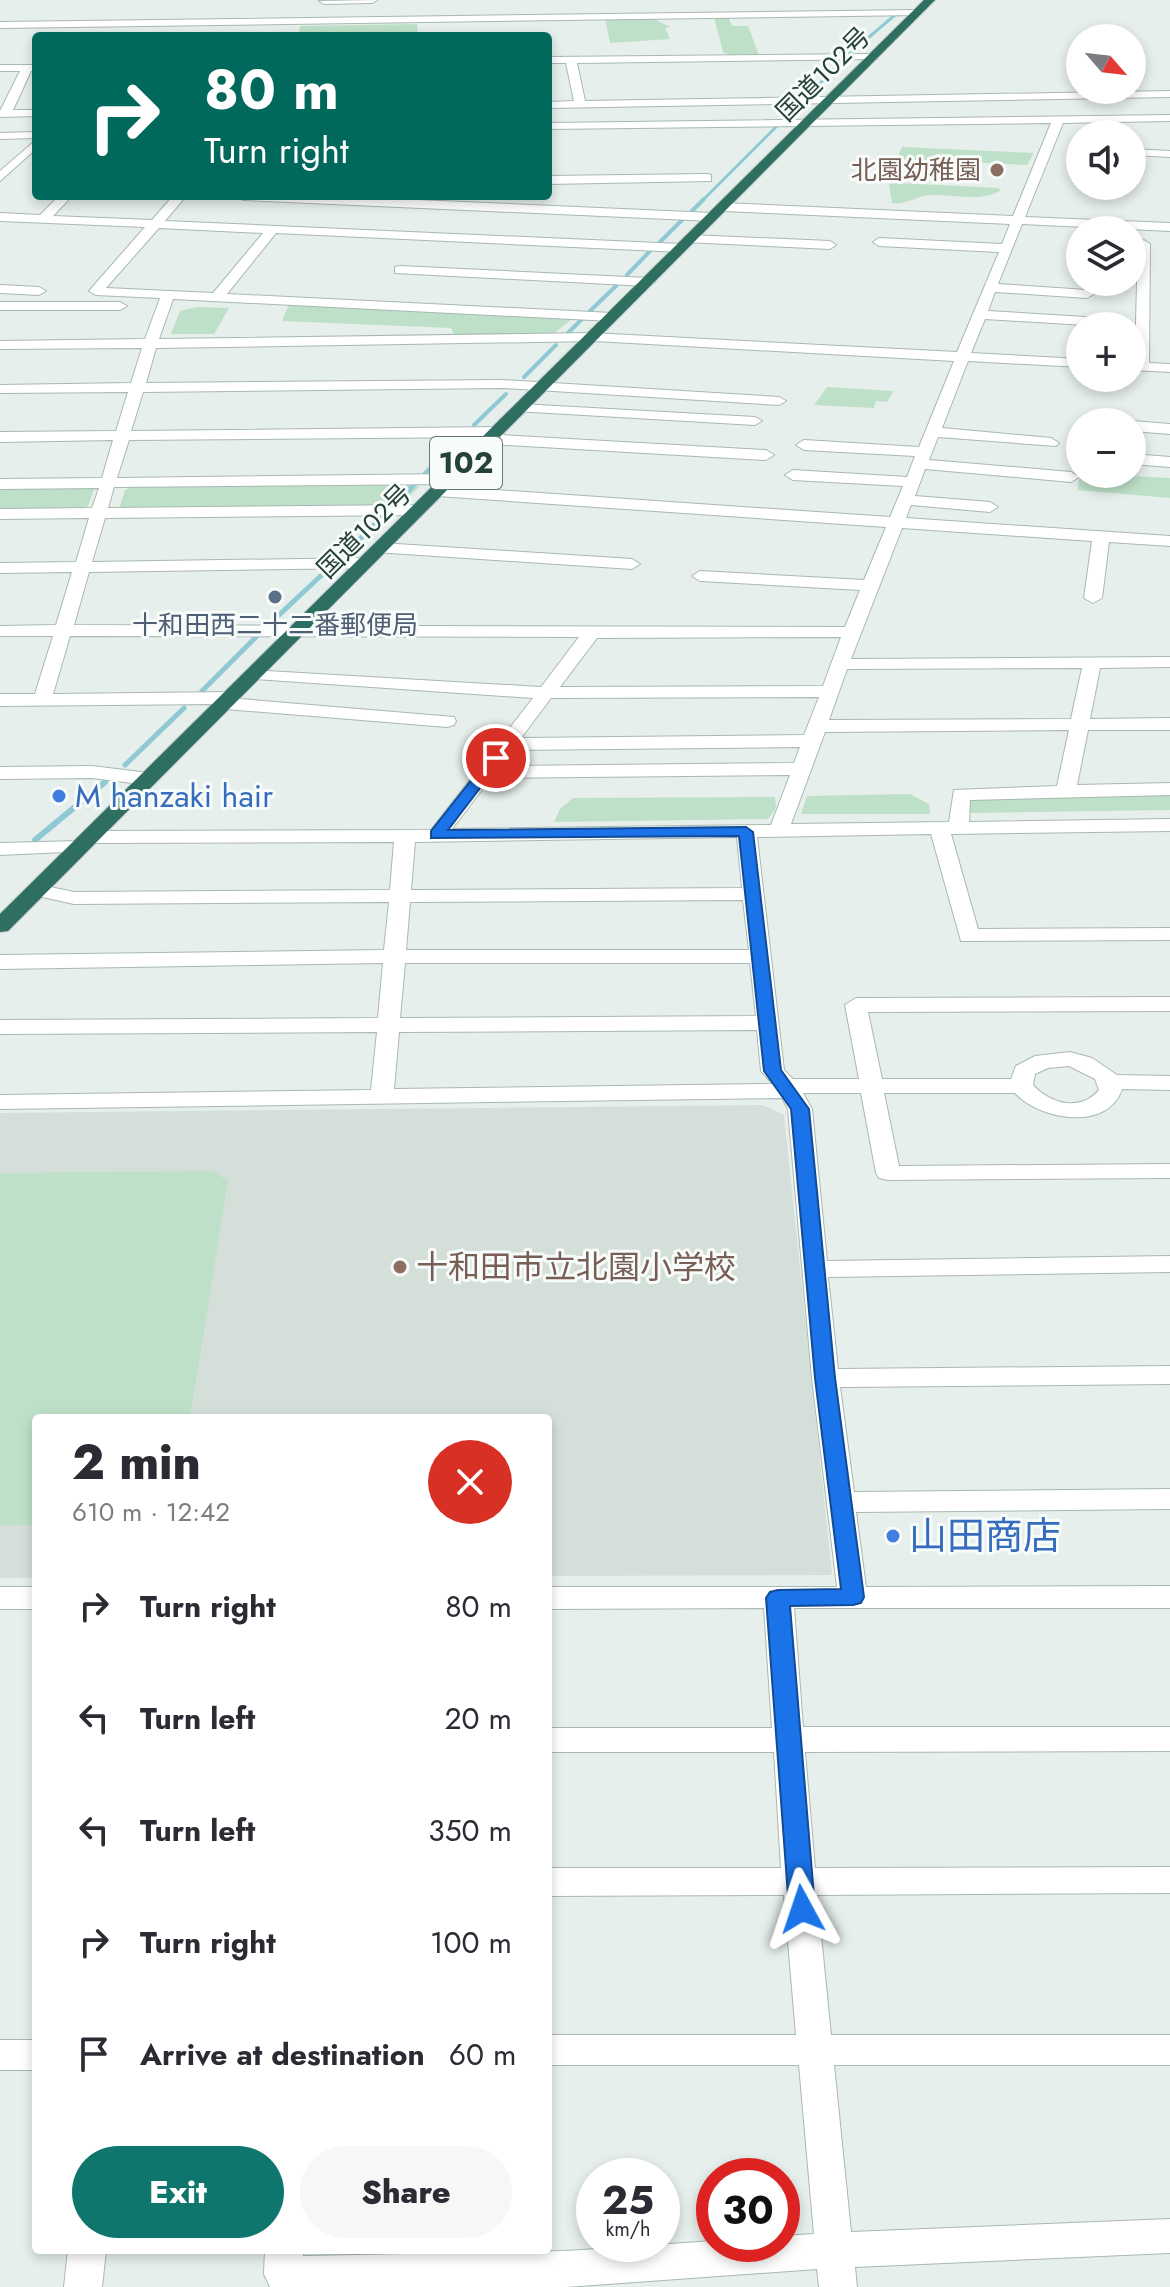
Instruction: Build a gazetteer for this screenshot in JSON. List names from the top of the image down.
{
  "streets": {
    "highway": ["国道102号", "102"]
  },
  "places": [
    "北園幼稚園",
    "十和田西二十二番郵便局",
    "M hanzaki hair",
    "十和田市立北園小学校",
    "山田商店"
  ],
  "north": "bottom right",
  "page": {
    "map_buttons": ["+", "−"],
    "turn": ["80 m", "Turn right"],
    "heading": ["2 min", "610 m · 12:42"],
    "list": [
      {
        "name": "Turn right",
        "value": "80 m"
      },
      {
        "name": "Turn left",
        "value": "20 m"
      },
      {
        "name": "Turn left",
        "value": "350 m"
      },
      {
        "name": "Turn right",
        "value": "100 m"
      },
      {
        "name": "Arrive at destination",
        "value": "60 m"
      }
    ],
    "buttons": ["Exit", "Share"],
    "speed": "25 km/h",
    "limit": "30"
  }
}
